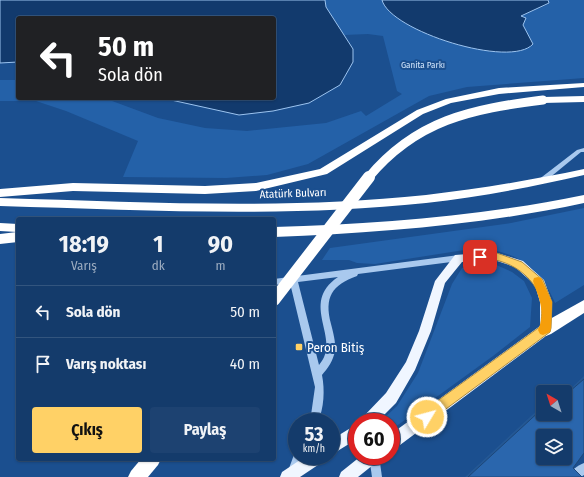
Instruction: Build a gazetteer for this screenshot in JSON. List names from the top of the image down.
{
  "streets": {
    "highway": ["Atatürk Bulvarı"]
  },
  "parks": ["Ganita Parkı"],
  "places": {
    "transit": ["Peron Bitiş"]
  },
  "north": "top left",
  "page": {
    "turn": ["50 m", "Sola dön"],
    "eta": [
      "18:19",
      "Varış",
      "1",
      "dk",
      "90",
      "m"
    ],
    "list": [
      {
        "name": "Sola dön",
        "value": "50 m"
      },
      {
        "name": "Varış noktası",
        "value": "40 m"
      }
    ],
    "buttons": ["Çıkış", "Paylaş"],
    "speed": "53 km/h",
    "limit": "60"
  }
}
